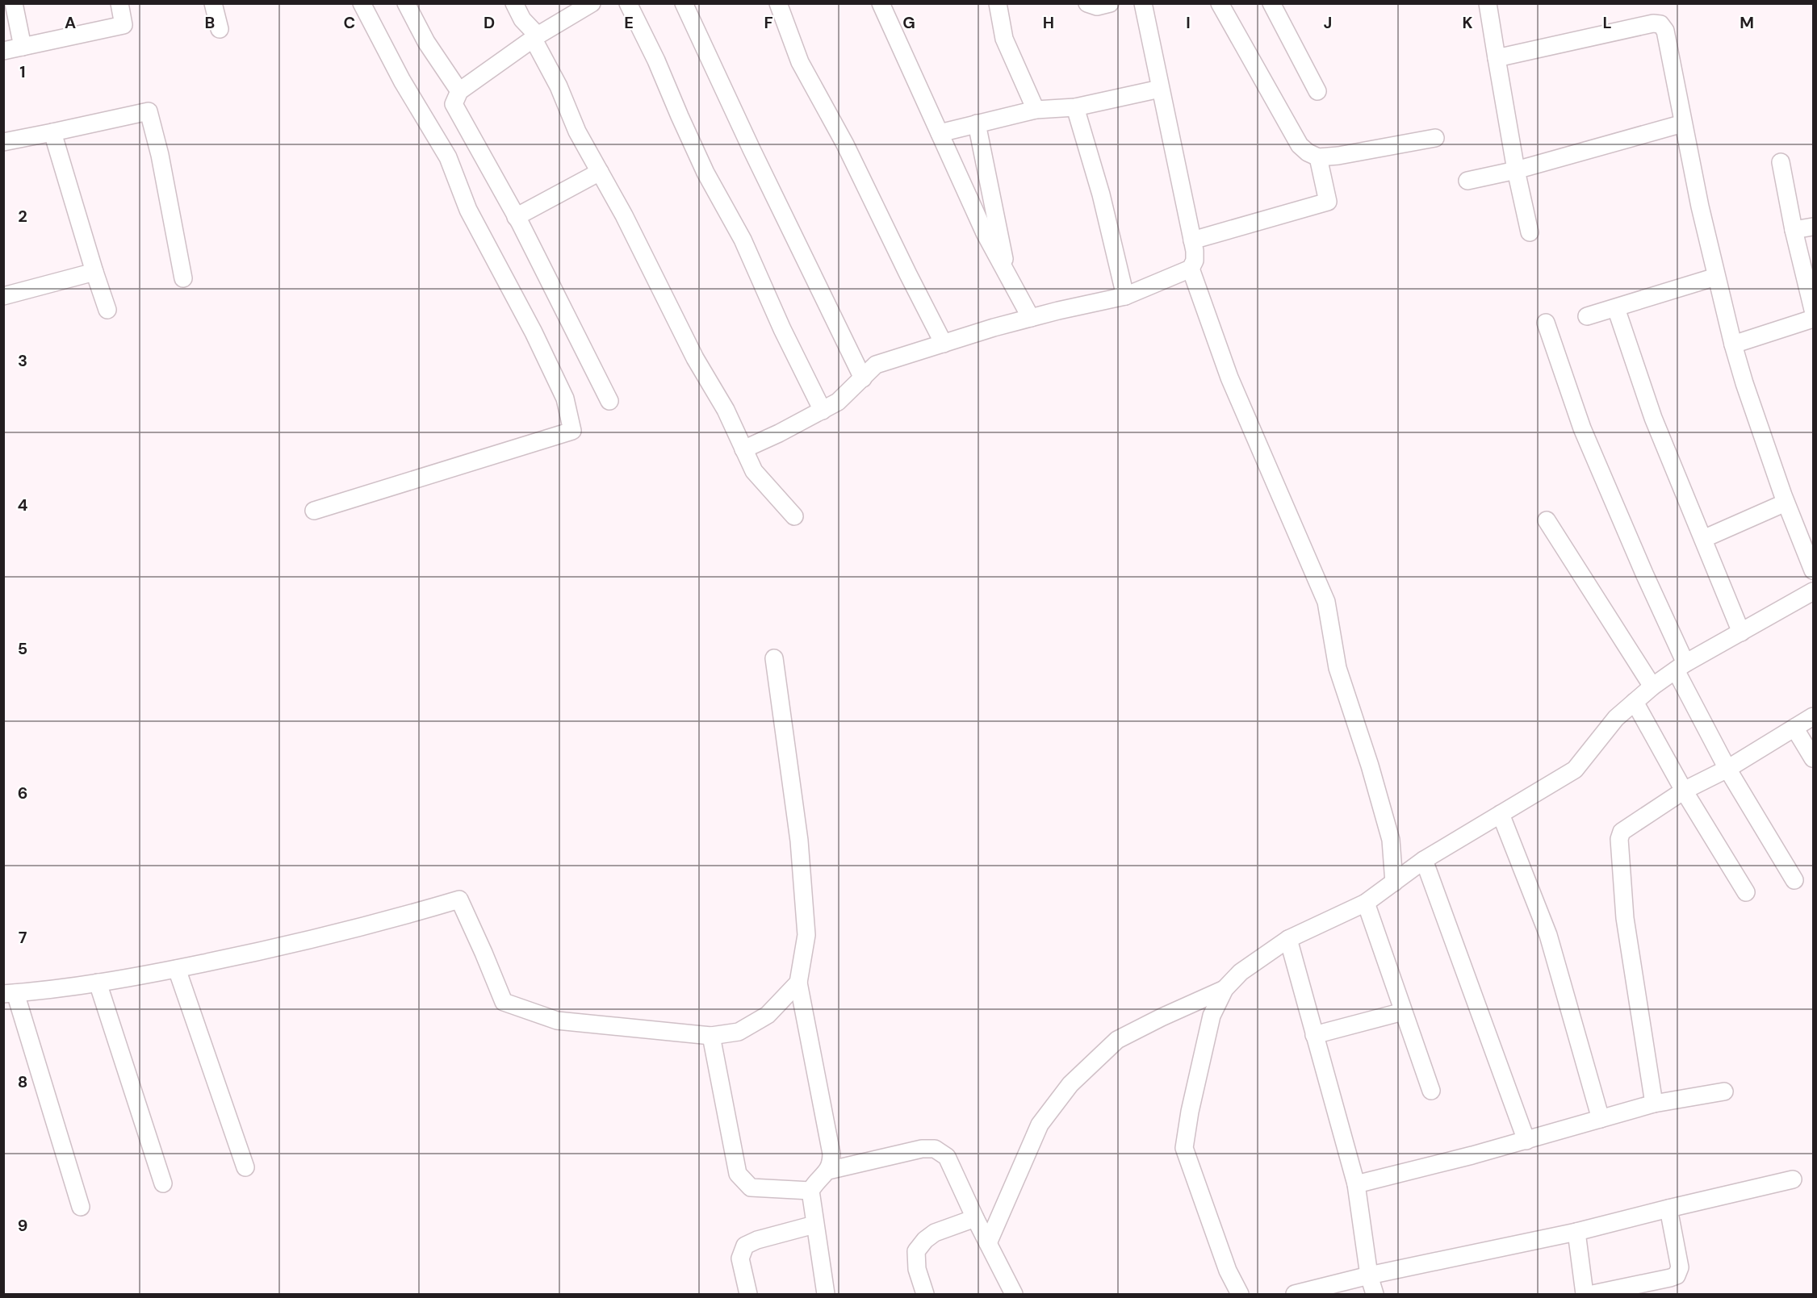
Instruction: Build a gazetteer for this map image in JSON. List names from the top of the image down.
{
  "grid": {
    "columns": [
      "A",
      "B",
      "C",
      "D",
      "E",
      "F",
      "G",
      "H",
      "I",
      "J",
      "K",
      "L",
      "M"
    ],
    "rows": [
      "1",
      "2",
      "3",
      "4",
      "5",
      "6",
      "7",
      "8",
      "9"
    ]
  }
}
